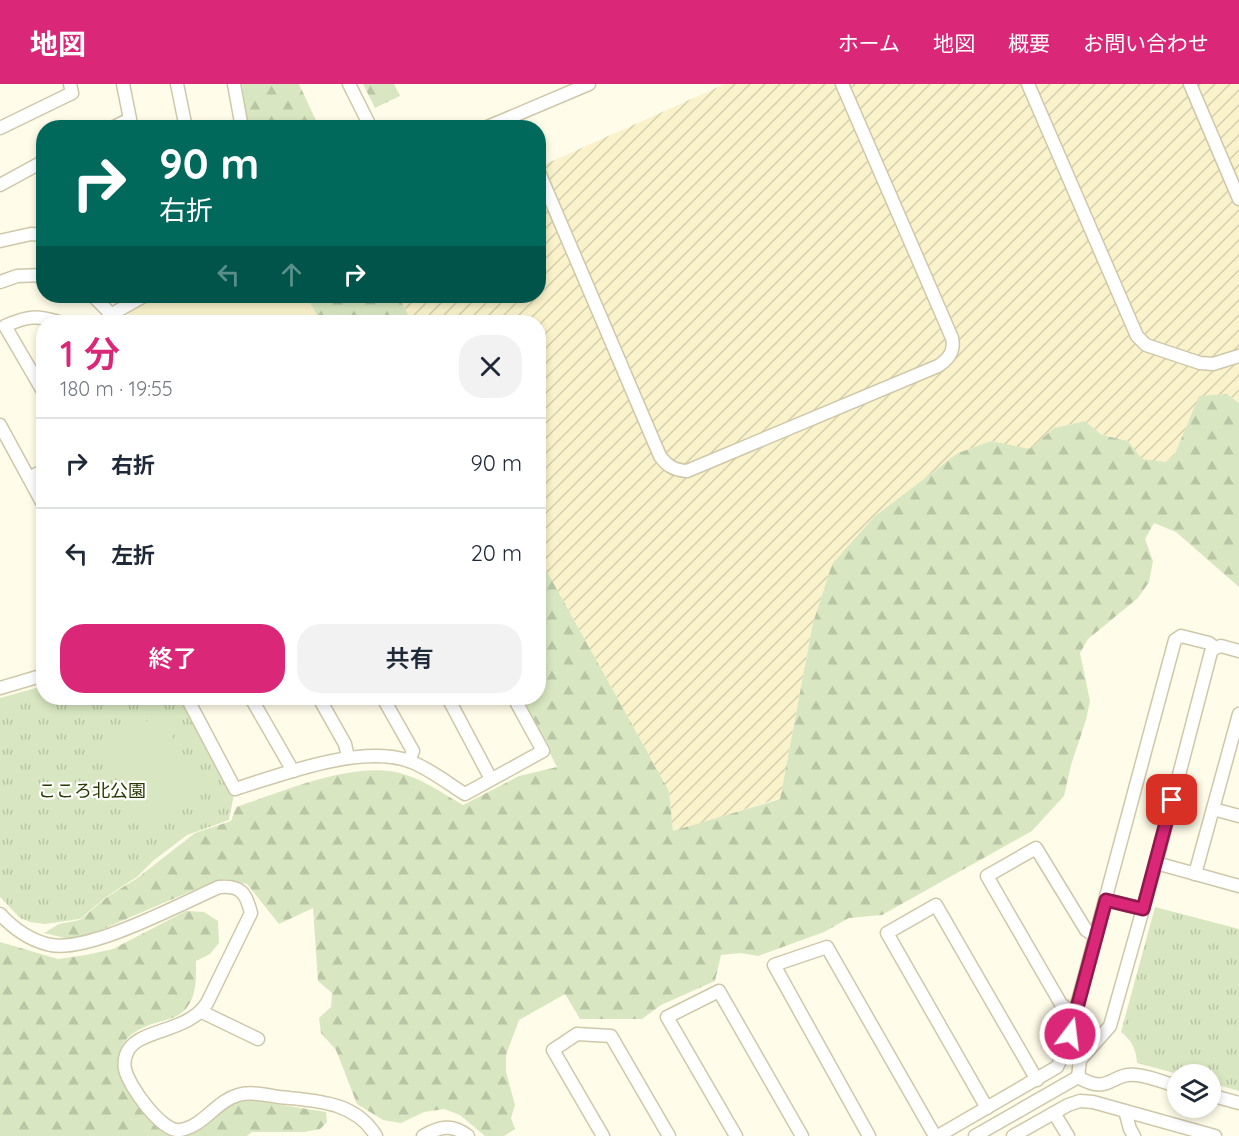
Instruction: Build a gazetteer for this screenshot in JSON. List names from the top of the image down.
{
  "parks": ["こころ北公園"],
  "page": {
    "header": "地図",
    "nav": [
      "ホーム",
      "地図",
      "概要",
      "お問い合わせ"
    ],
    "turn": ["90 m", "右折"],
    "heading": ["1 分", "180 m · 19:55"],
    "list": [
      {
        "name": "右折",
        "value": "90 m"
      },
      {
        "name": "左折",
        "value": "20 m"
      }
    ],
    "buttons": ["終了", "共有"]
  }
}
